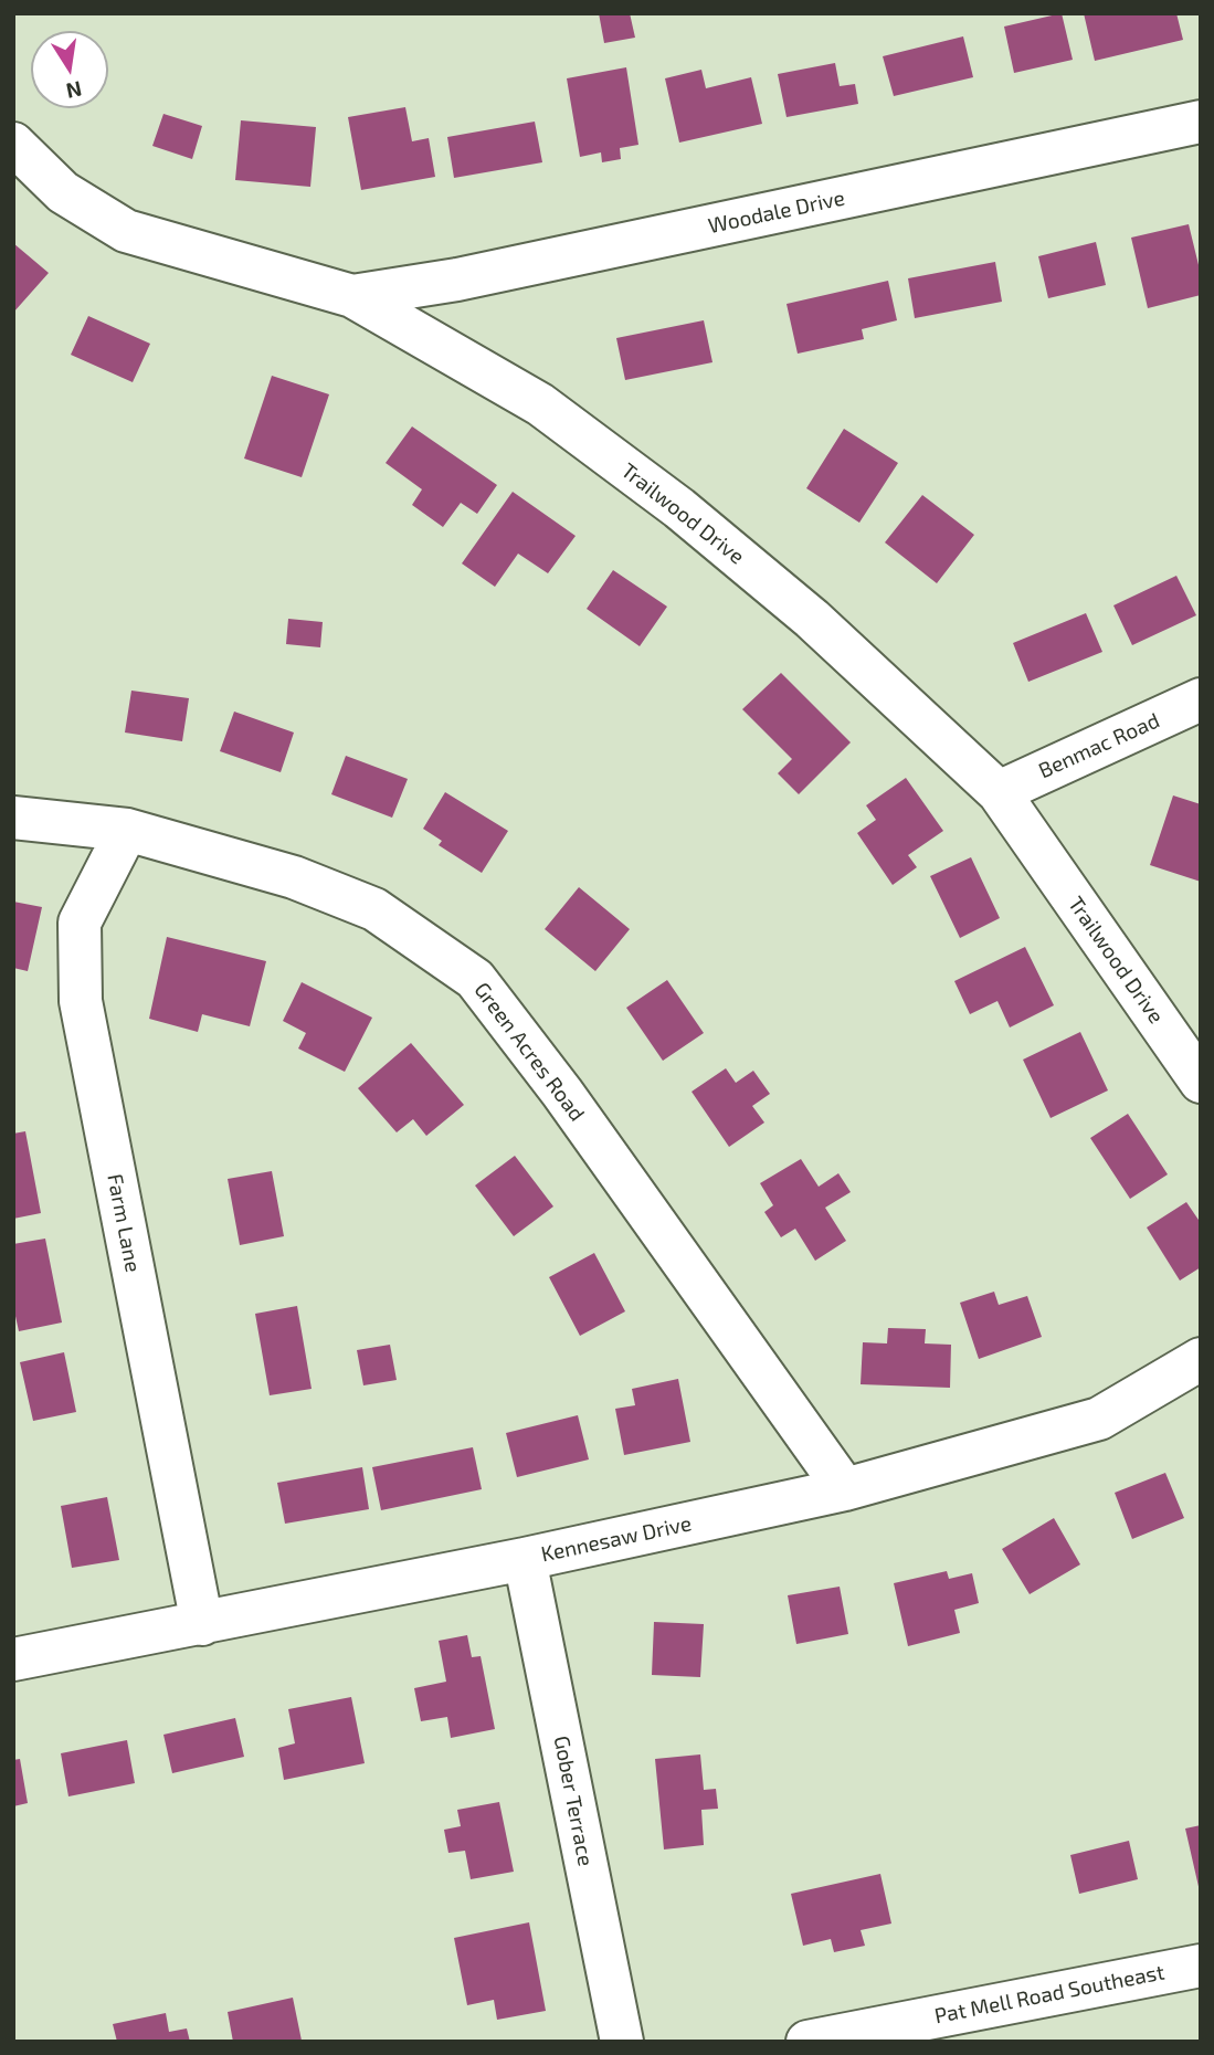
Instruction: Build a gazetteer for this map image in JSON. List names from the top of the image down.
{
  "streets": {
    "street": [
      "Woodale Drive",
      "Trailwood Drive",
      "Benmac Road",
      "Green Acres Road",
      "Farm Lane",
      "Kennesaw Drive",
      "Gober Terrace",
      "Pat Mell Road Southeast"
    ]
  },
  "crossings": [
    ["Woodale Drive", "Trailwood Drive"],
    ["Trailwood Drive", "Benmac Road"],
    ["Green Acres Road", "Farm Lane"],
    ["Green Acres Road", "Kennesaw Drive"],
    ["Farm Lane", "Kennesaw Drive"],
    ["Kennesaw Drive", "Gober Terrace"]
  ],
  "north": "bottom"
}
